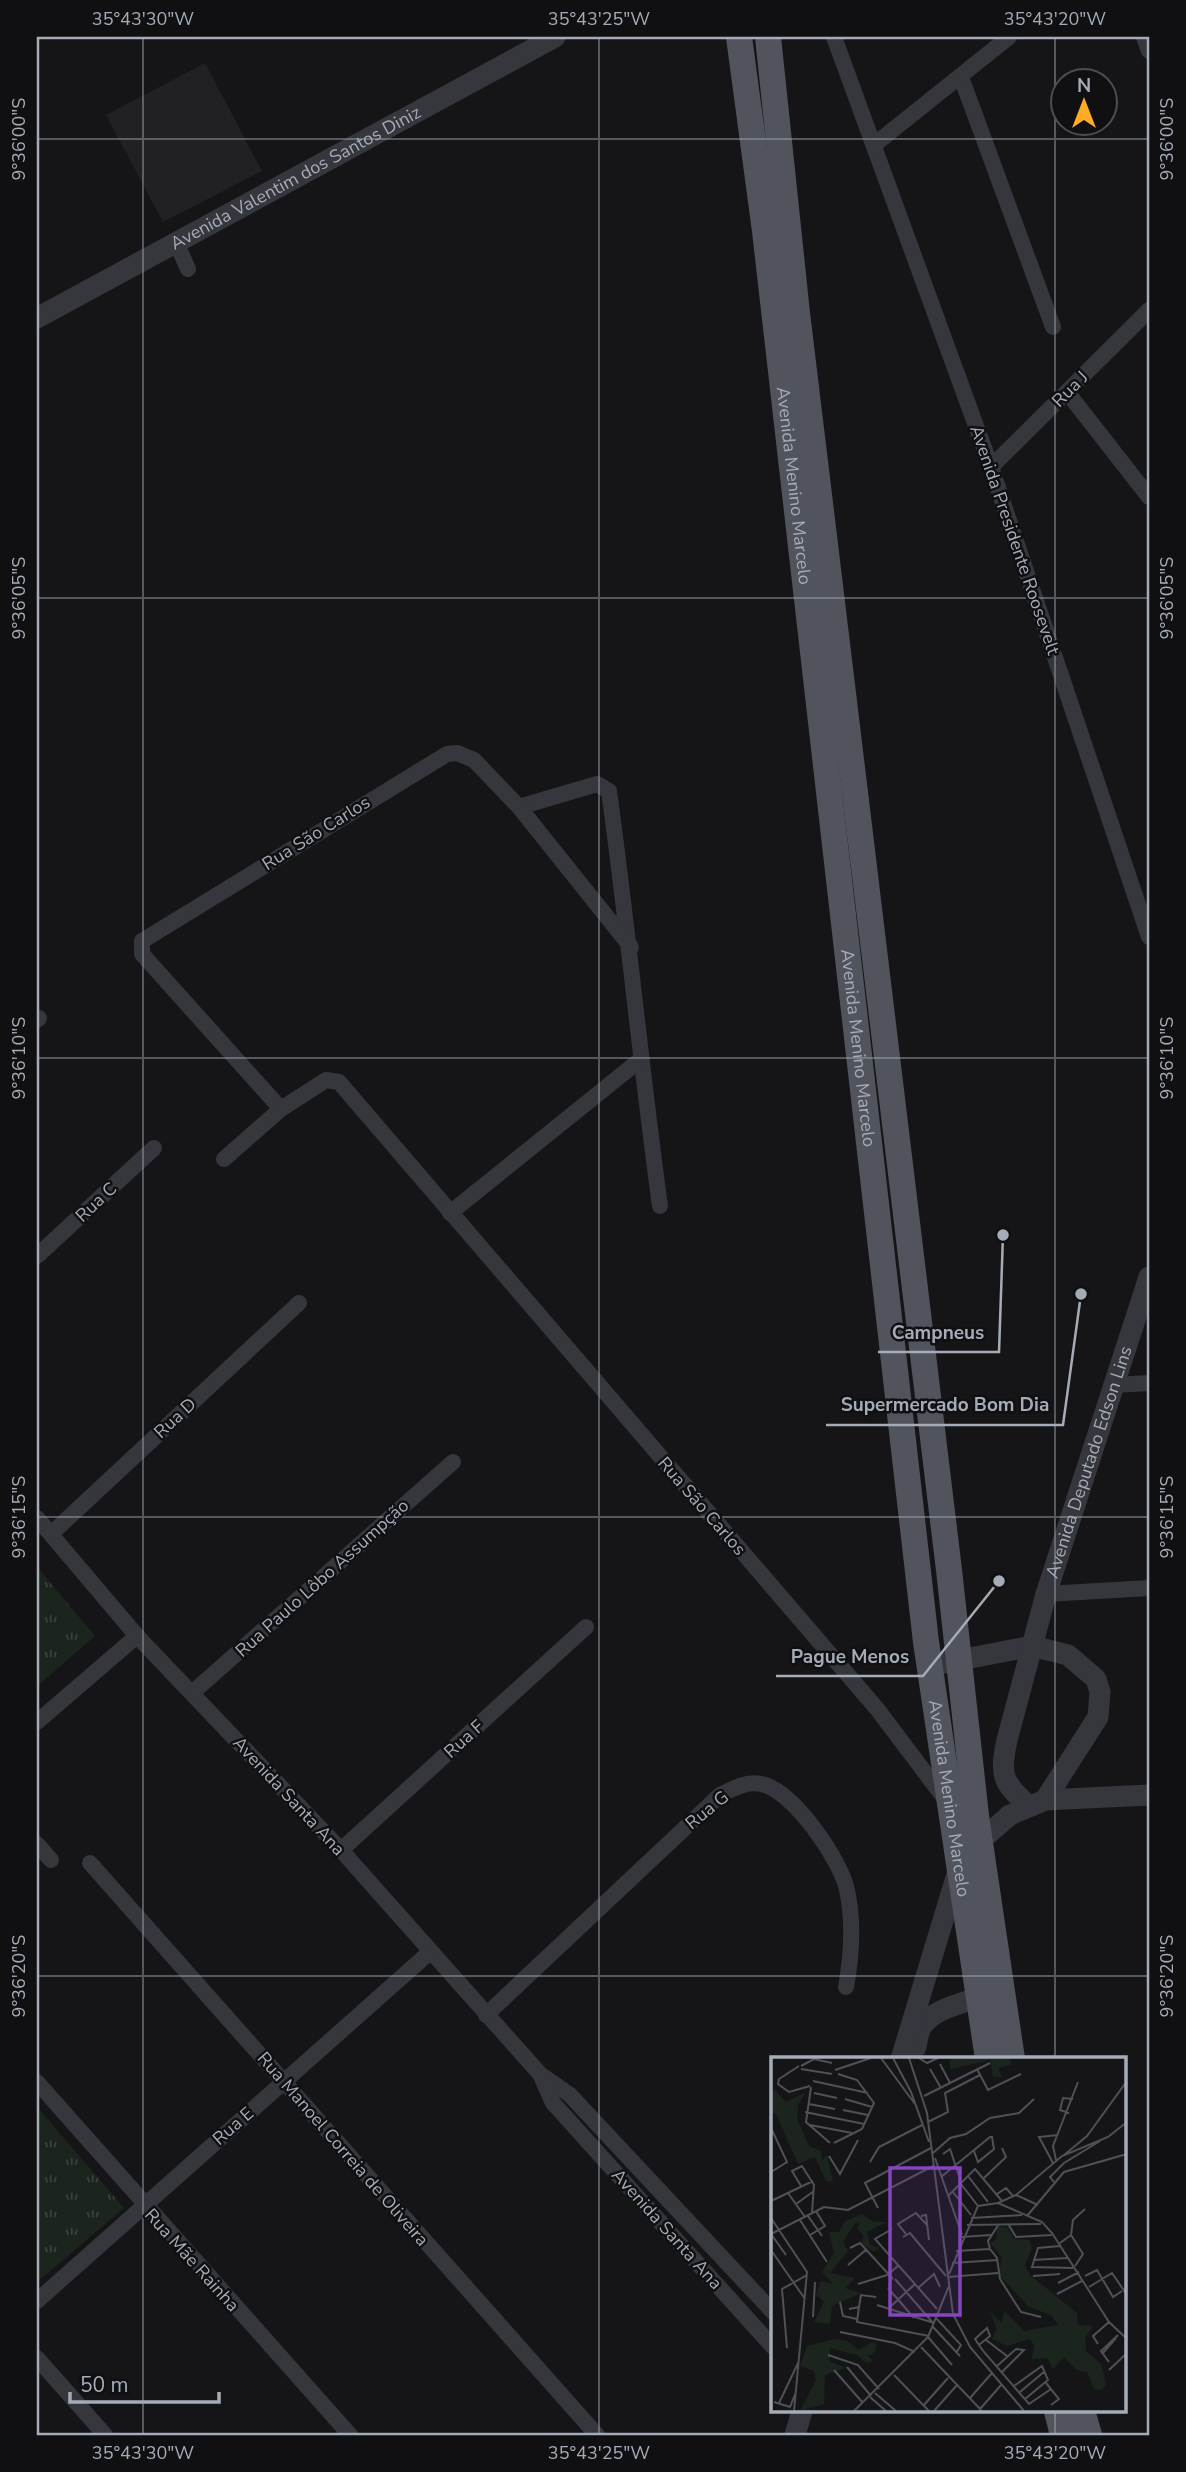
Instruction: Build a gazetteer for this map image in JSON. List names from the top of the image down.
{
  "streets": {
    "main road": ["Avenida Menino Marcelo"],
    "street": [
      "Avenida Valentim dos Santos Diniz",
      "Rua J",
      "Avenida Presidente Roosevelt",
      "Rua São Carlos",
      "Rua C",
      "Rua D",
      "Avenida Deputado Edson Lins",
      "Rua Paulo Lôbo Assumpção",
      "Rua F",
      "Avenida Santa Ana",
      "Rua G",
      "Rua E",
      "Rua Manoel Correia de Oliveira",
      "Rua Mãe Rainha"
    ]
  },
  "crossings": [
    ["Rua J", "Avenida Presidente Roosevelt"],
    ["Avenida Menino Marcelo", "Rua São Carlos"],
    ["Rua D", "Avenida Santa Ana"],
    ["Rua Paulo Lôbo Assumpção", "Avenida Santa Ana"],
    ["Rua F", "Avenida Santa Ana"],
    ["Avenida Santa Ana", "Rua G"],
    ["Avenida Santa Ana", "Rua E"],
    ["Rua E", "Rua Manoel Correia de Oliveira"],
    ["Rua E", "Rua Mãe Rainha"]
  ],
  "places": ["Campneus", "Supermercado Bom Dia", "Pague Menos"],
  "scale_bar": "50 m",
  "north": "top",
  "coordinates": [
    "35°43'30\"W",
    "35°43'25\"W",
    "35°43'20\"W",
    "9°36'00\"S",
    "9°36'05\"S",
    "9°36'10\"S",
    "9°36'15\"S",
    "9°36'20\"S"
  ]
}
